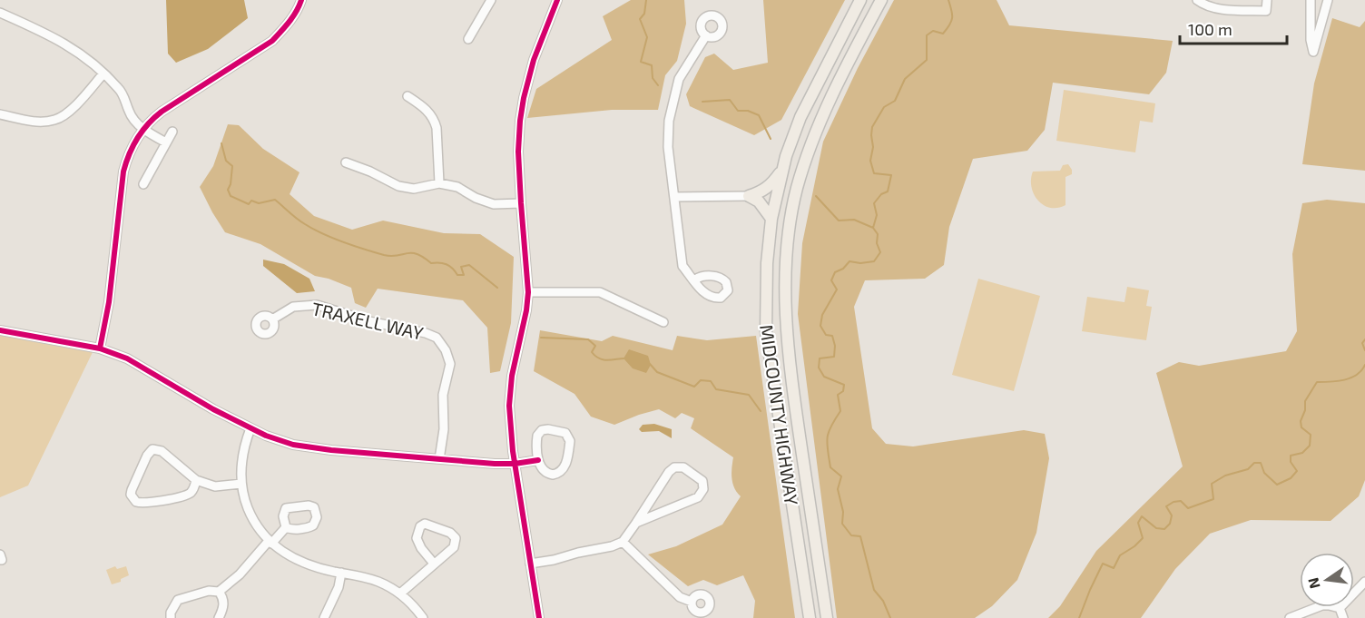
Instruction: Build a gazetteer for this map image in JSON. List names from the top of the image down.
{
  "streets": {
    "main road": ["MIDCOUNTY HIGHWAY"],
    "street": ["TRAXELL WAY"]
  },
  "scale_bar": "100 m",
  "north": "left"
}
